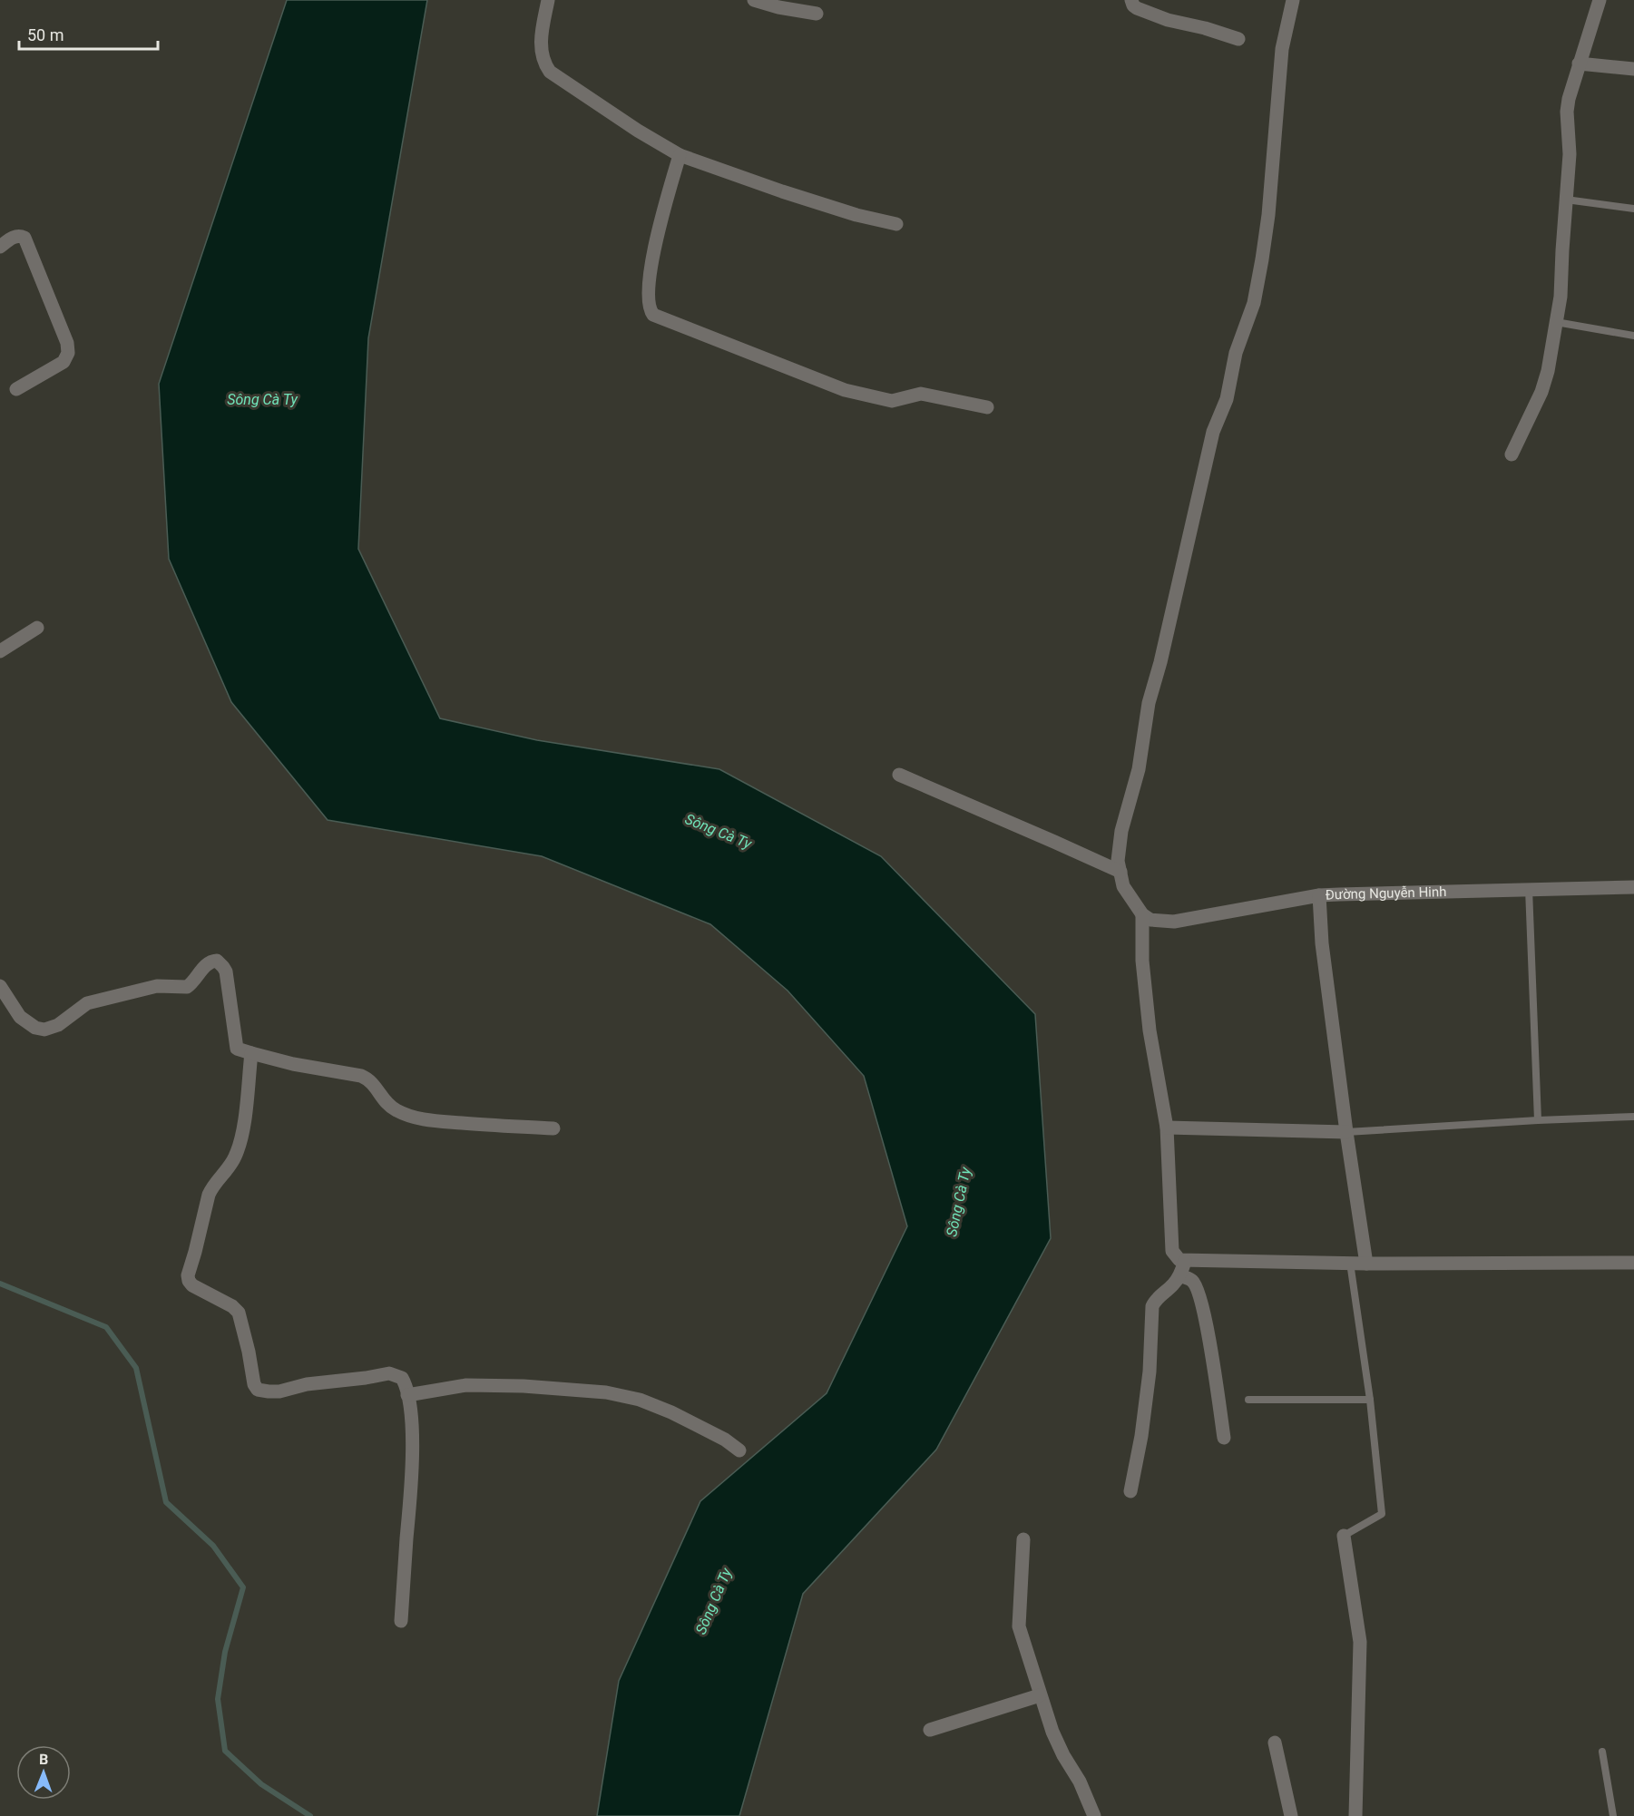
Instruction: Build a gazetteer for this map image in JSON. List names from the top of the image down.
{
  "streets": {
    "street": ["Đường Nguyễn Hinh"]
  },
  "water": ["Sông Cà Ty"],
  "scale_bar": "50 m",
  "north": "top"
}
